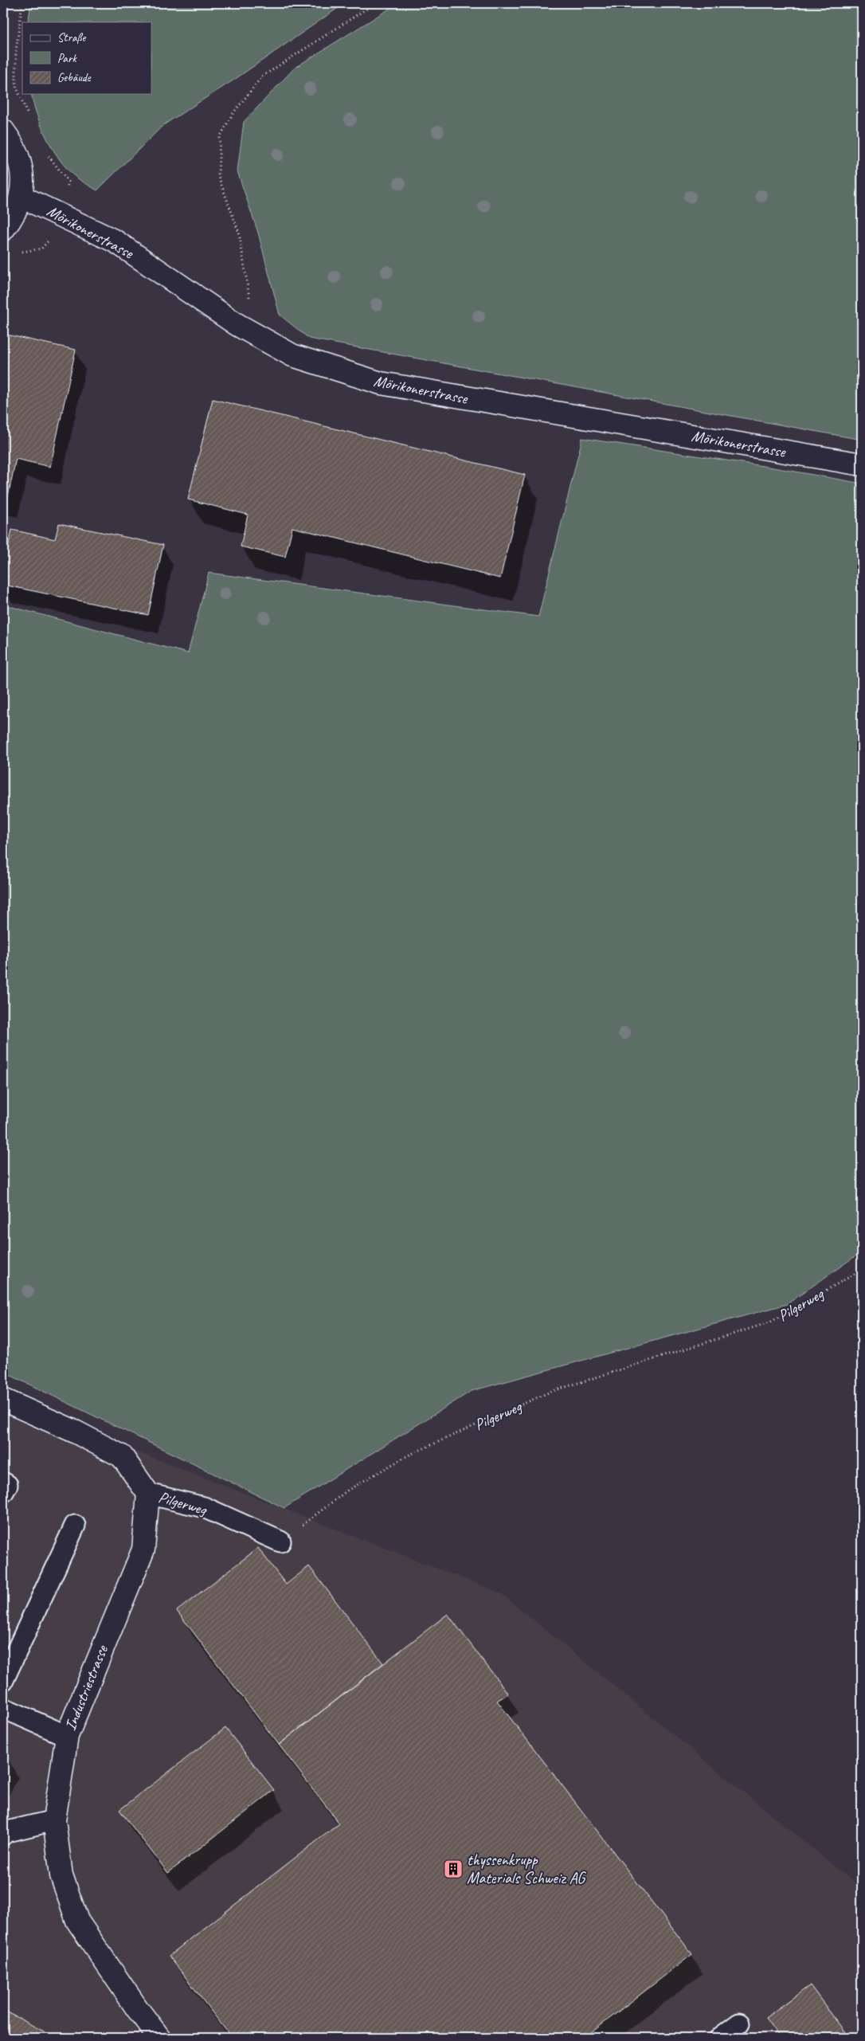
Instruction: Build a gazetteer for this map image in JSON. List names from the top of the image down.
{
  "streets": {
    "street": ["Mörikonerstrasse", "Industriestrasse"],
    "lane": ["Pilgerweg"]
  },
  "crossings": [
    ["Pilgerweg", "Industriestrasse"]
  ],
  "places": {
    "building": ["thyssenkrupp Materials Schweiz AG"]
  },
  "legend": ["Straße", "Park", "Gebäude"]
}
